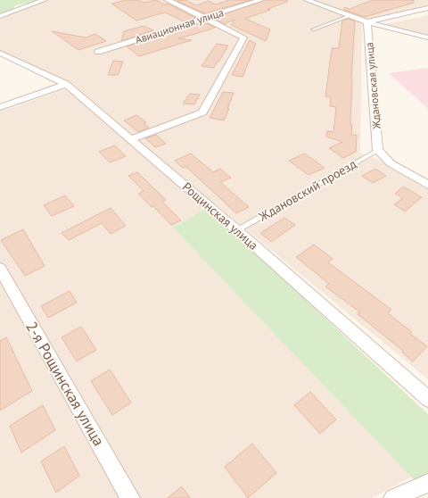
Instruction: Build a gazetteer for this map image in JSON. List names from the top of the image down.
{
  "streets": {
    "street": [
      "Авиационная улица",
      "Ждановская улица",
      "Рощинская улица",
      "2-я Рощинская улица"
    ],
    "lane": ["Ждановский проезд"]
  },
  "crossings": [
    ["Ждановская улица", "Ждановский проезд"],
    ["Ждановский проезд", "Рощинская улица"]
  ]
}
